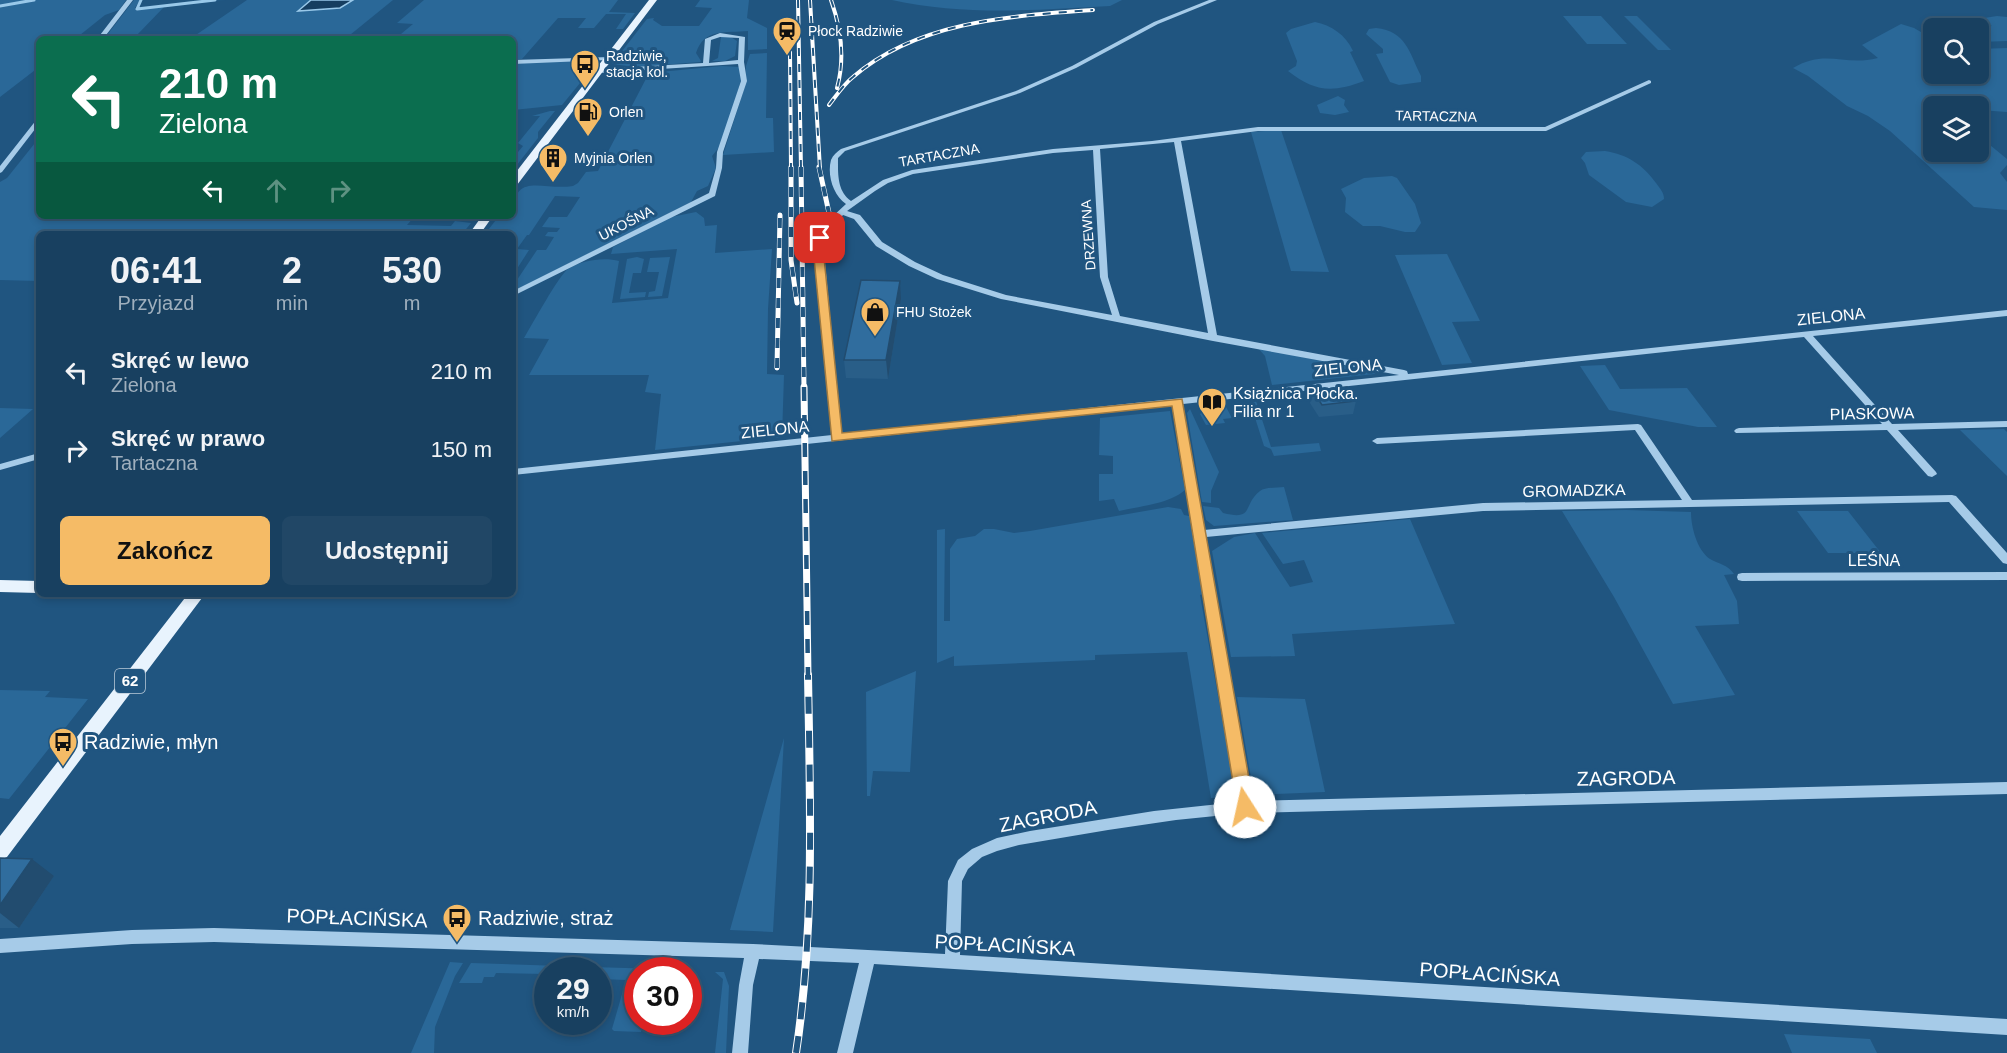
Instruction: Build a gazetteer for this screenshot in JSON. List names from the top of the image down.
{
  "streets": {
    "main road": ["62"],
    "street": [
      "TARTACZNA",
      "UKOŚNA",
      "DRZEWNA",
      "ZIELONA",
      "PIASKOWA",
      "GROMADZKA",
      "LEŚNA",
      "ZAGRODA",
      "POPŁACIŃSKA"
    ]
  },
  "crossings": [
    ["TARTACZNA", "DRZEWNA"],
    ["TARTACZNA", "ZIELONA"],
    ["ZAGRODA", "POPŁACIŃSKA"]
  ],
  "places": {
    "station": ["Płock Radziwie"],
    "bus stop": ["Radziwie, stacja kol.", "Radziwie, młyn", "Radziwie, straż"],
    "fuel station": ["Orlen"],
    "building": ["Myjnia Orlen"],
    "shop": ["FHU Stożek"],
    "library": ["Książnica Płocka. Filia nr 1"]
  },
  "page": {
    "turn": ["210 m", "Zielona"],
    "eta": [
      "06:41",
      "Przyjazd",
      "2",
      "min",
      "530",
      "m"
    ],
    "list": [
      {
        "name": "Skręć w lewo",
        "note": "Zielona",
        "value": "210 m"
      },
      {
        "name": "Skręć w prawo",
        "note": "Tartaczna",
        "value": "150 m"
      }
    ],
    "buttons": ["Zakończ", "Udostępnij"],
    "speed": "29 km/h",
    "limit": "30"
  }
}
